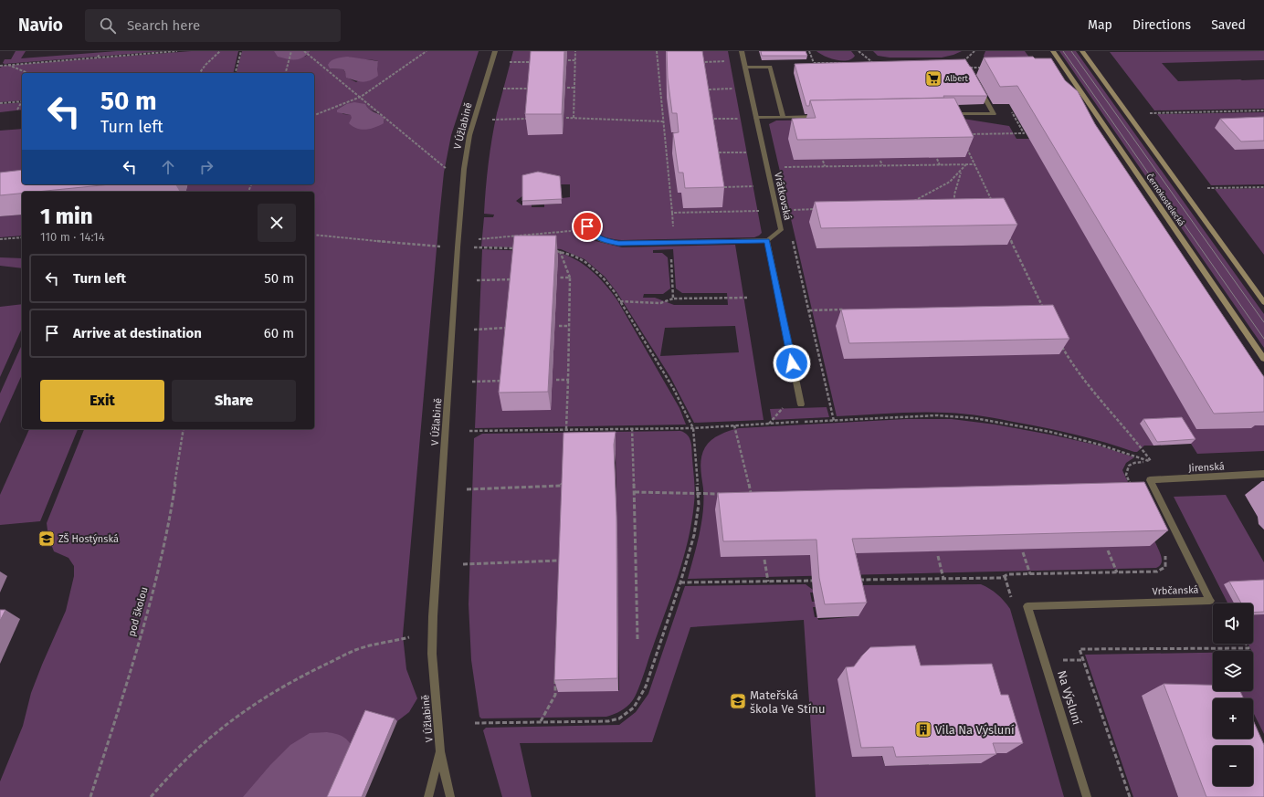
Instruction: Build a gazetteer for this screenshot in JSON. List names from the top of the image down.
{
  "streets": {
    "main road": ["Černokostelecká"],
    "street": [
      "V Úžlabině",
      "Vrátkovská",
      "Jirenská",
      "Vrbčanská",
      "Na Výsluní"
    ],
    "path": ["pod školou"]
  },
  "crossings": [
    ["Jirenská", "Vrbčanská"],
    ["Vrbčanská", "Na Výsluní"]
  ],
  "places": {
    "supermarket": ["Albert"],
    "school or university": ["ZŠ Hostýnská", "Mateřská škola Ve Stínu"],
    "building": ["Vila Na Výsluní"]
  },
  "page": {
    "header": "Navio",
    "search": "Search here",
    "nav": ["Map", "Directions", "Saved"],
    "turn": ["50 m", "Turn left"],
    "heading": ["1 min", "110 m · 14:14"],
    "list": [
      {
        "name": "Turn left",
        "value": "50 m"
      },
      {
        "name": "Arrive at destination",
        "value": "60 m"
      }
    ],
    "buttons": ["Exit", "Share"],
    "map_buttons": ["+", "−"]
  }
}
